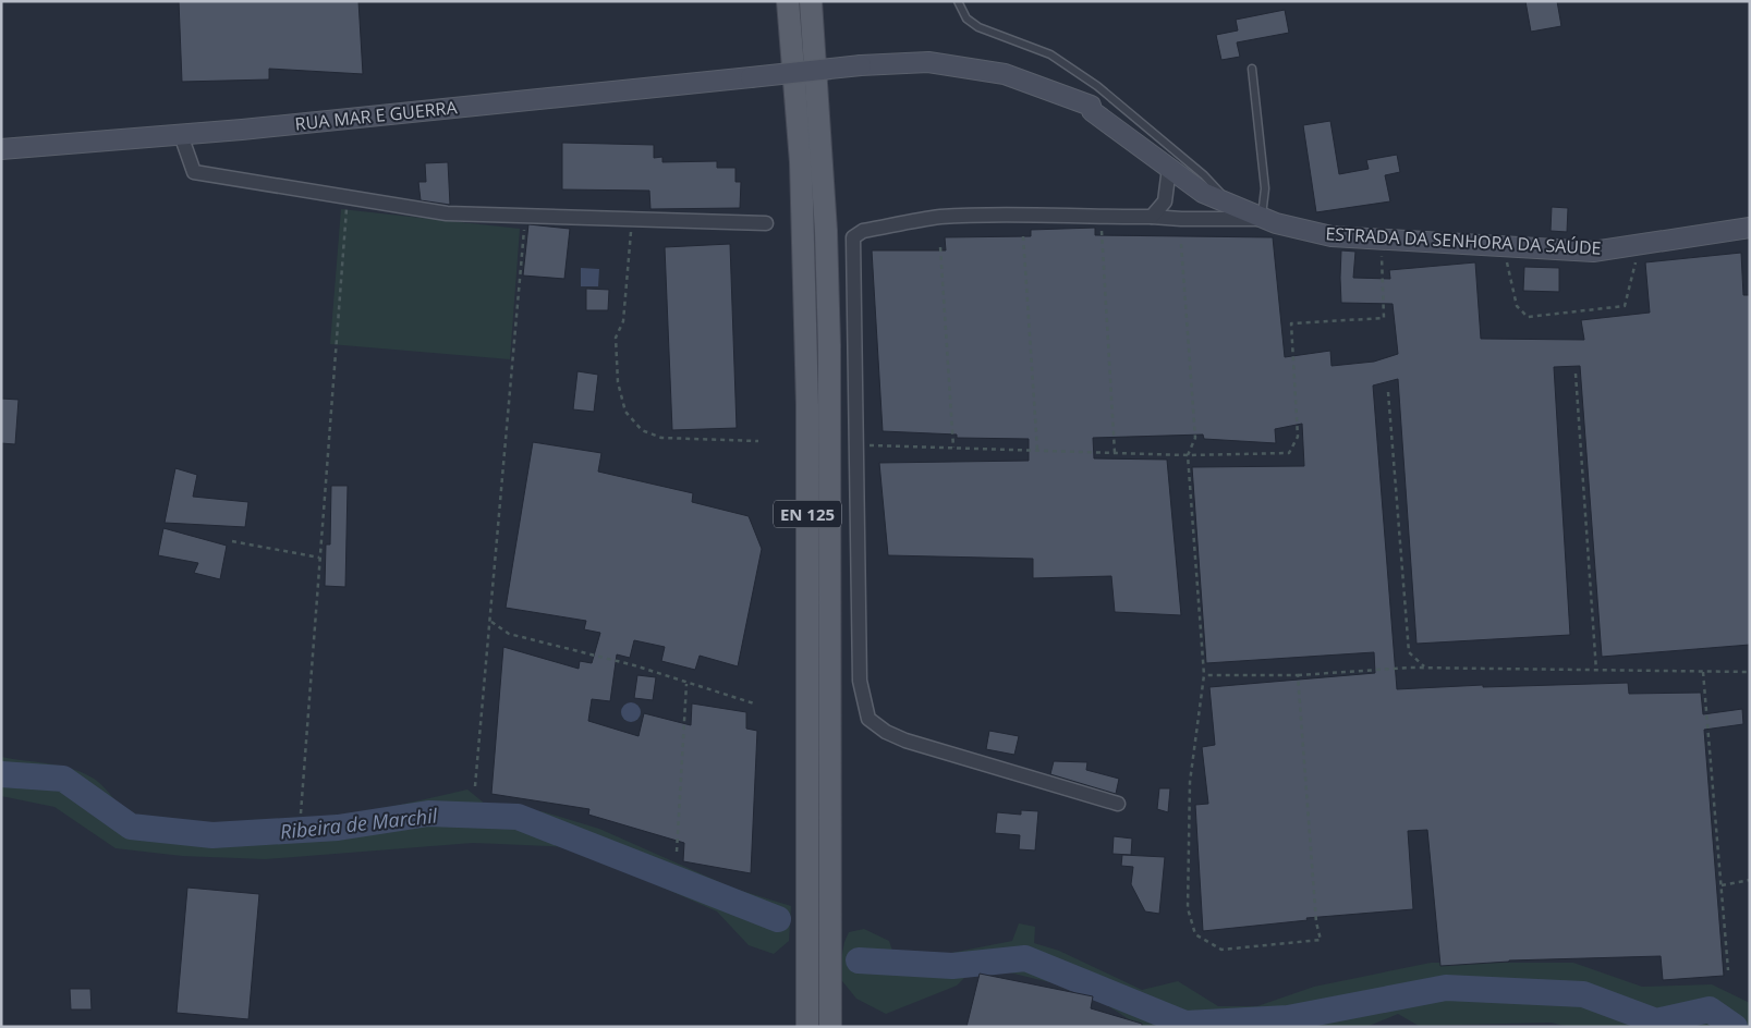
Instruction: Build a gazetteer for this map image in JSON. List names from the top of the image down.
{
  "streets": {
    "main road": ["EN 125"],
    "street": ["RUA MAR E GUERRA", "ESTRADA DA SENHORA DA SAÚDE"]
  },
  "crossings": [
    ["RUA MAR E GUERRA", "ESTRADA DA SENHORA DA SAÚDE"]
  ],
  "water": ["Ribeira de Marchil"]
}
